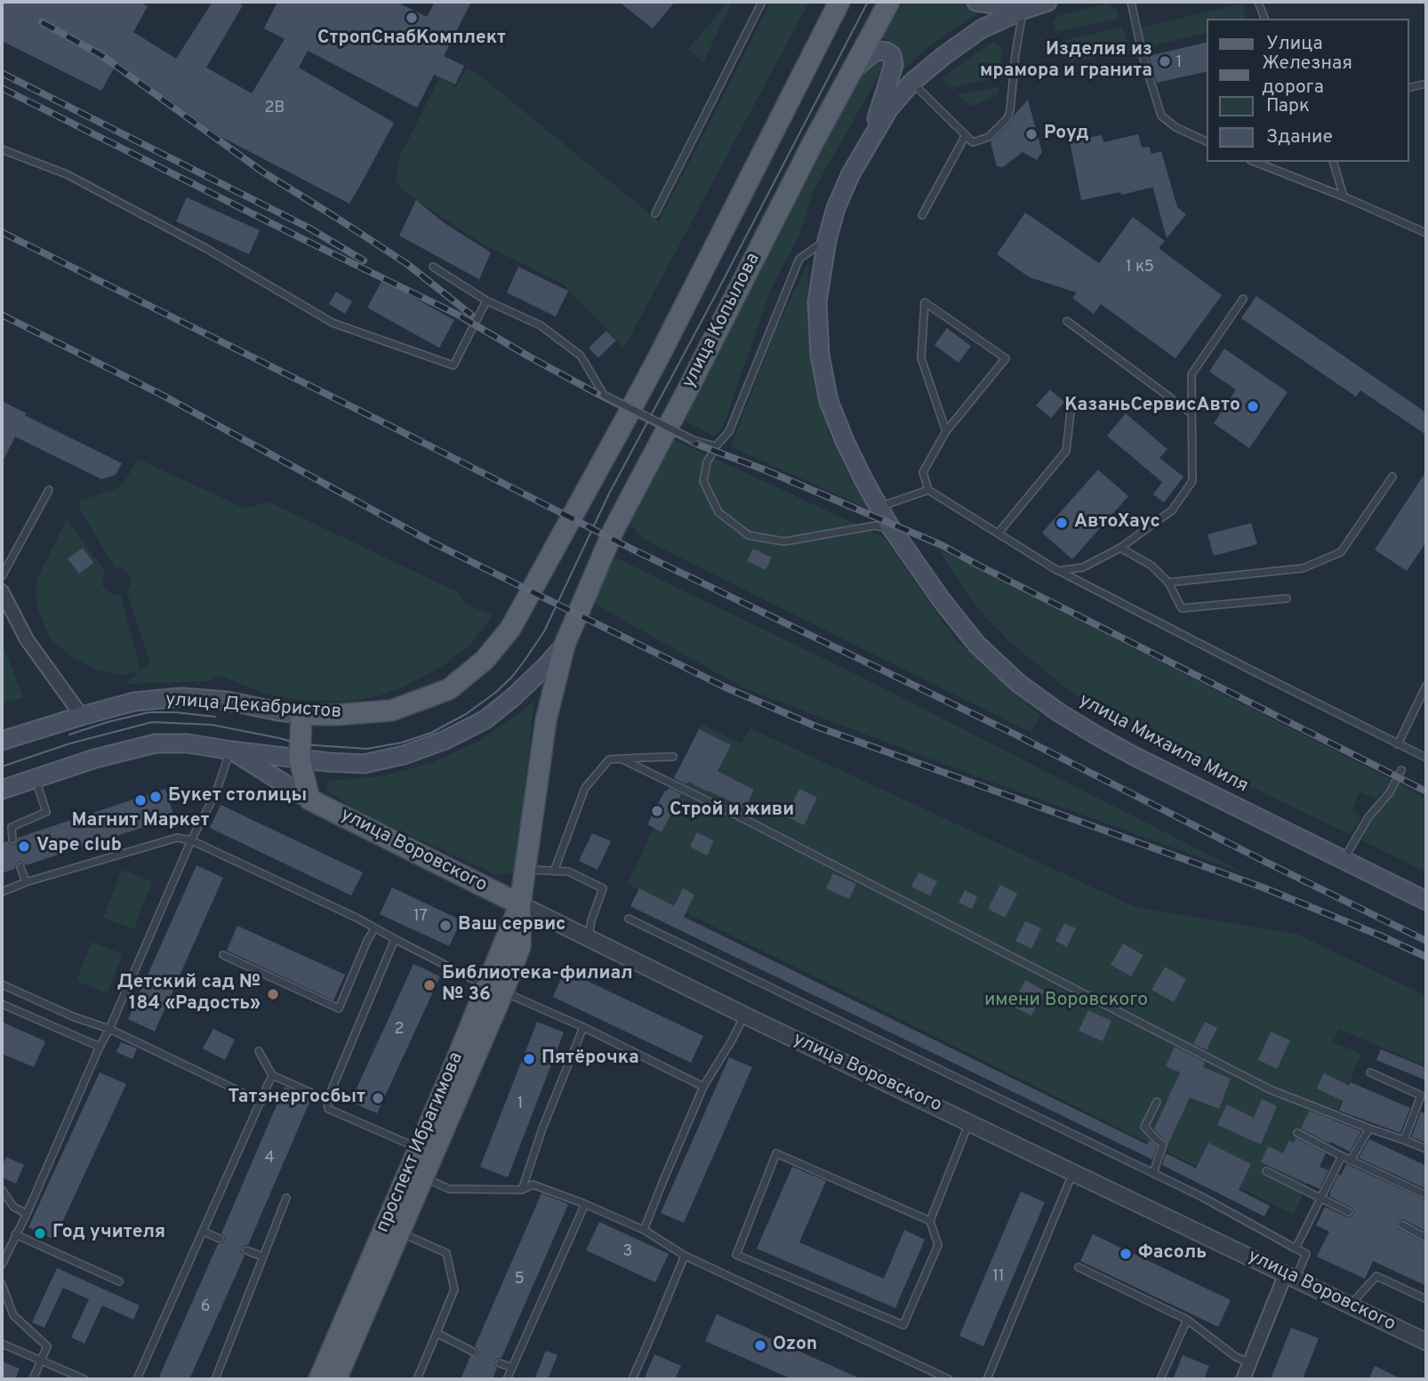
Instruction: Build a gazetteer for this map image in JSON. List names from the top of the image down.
{
  "streets": {
    "main road": [
      "улица Копылова",
      "улица Декабристов",
      "улица Михаила Миля",
      "улица Воровского",
      "проспект Ибрагимова"
    ]
  },
  "crossings": [
    ["улица Копылова", "проспект Ибрагимова"],
    ["улица Воровского", "проспект Ибрагимова"]
  ],
  "parks": ["имени Воровского"],
  "places": [
    "СтропСнабКомплект",
    "Изделия из мрамора и гранита",
    "Роуд",
    "КазаньСервисАвто",
    "АвтоХаус",
    "Букет столицы",
    "Магнит Маркет",
    "Строй и живи",
    "Vape club",
    "Ваш сервис",
    "Библиотека-филиал № 36",
    "Детский сад № 184 «Радость»",
    "Пятёрочка",
    "Татэнергосбыт",
    "Год учителя",
    "Фасоль",
    "Ozon"
  ],
  "house_numbers": [
    "1",
    "2В",
    "1 к5",
    "17",
    "2",
    "1",
    "4",
    "3",
    "11",
    "5",
    "6"
  ],
  "legend": [
    "Улица",
    "Железная дорога",
    "Парк",
    "Здание"
  ]
}
